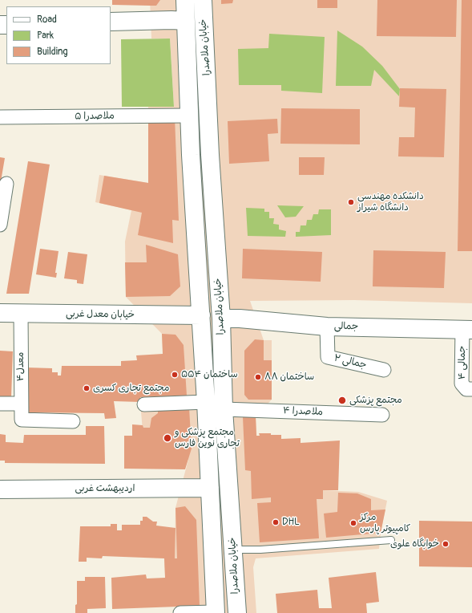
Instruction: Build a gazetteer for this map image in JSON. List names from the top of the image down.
{
  "streets": {
    "main road": [
      "خیابان ملاصدرا",
      "خیابان معدل غربی",
      "جمالی",
      "اردیبهشت غربی"
    ],
    "street": [
      "۵ ملاصدرا",
      "۲ جمالی",
      "۴ جمالی",
      "معدل۴",
      "۴ ملاصدرا"
    ]
  },
  "crossings": [
    ["خیابان ملاصدرا", "۵ ملاصدرا"],
    ["خیابان ملاصدرا", "خیابان معدل غربی"],
    ["خیابان ملاصدرا", "جمالی"],
    ["خیابان ملاصدرا", "۴ ملاصدرا"],
    ["خیابان ملاصدرا", "اردیبهشت غربی"],
    ["خیابان معدل غربی", "معدل۴"],
    ["جمالی", "۲ جمالی"],
    ["جمالی", "۴ جمالی"]
  ],
  "places": [
    "دانشکده مهندسی دانشگاه شیراز",
    "ساختمان ۵۵۴",
    "ساختمان ۸۸",
    "مجتمع تجاری کسری",
    "مجتمع پزشکی",
    "مجتمع پزشکی و تجاری نوین فارس",
    "DHL",
    "مرکز کامپیوتر پارس",
    "خوابگاه علوی"
  ],
  "legend": ["Road", "Park", "Building"]
}
